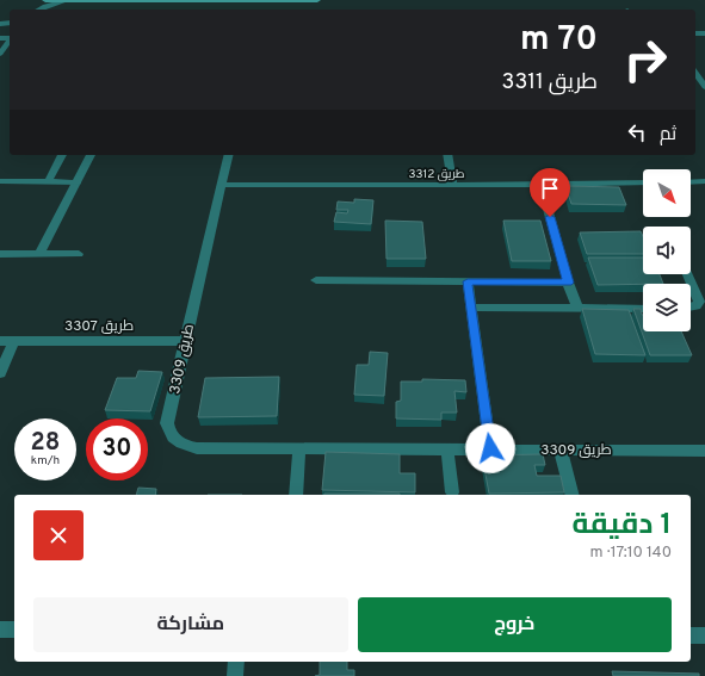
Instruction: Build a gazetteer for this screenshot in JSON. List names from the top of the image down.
{
  "streets": {
    "street": ["طريق 3312", "طريق 3307", "طريق 3309"]
  },
  "crossings": [
    ["طريق 3312", "طريق 3309"],
    ["طريق 3307", "طريق 3309"]
  ],
  "north": "bottom right",
  "page": {
    "turn": ["70 m", "طريق 3311"],
    "then": "ثم",
    "speed": "28 km/h",
    "limit": "30",
    "heading": ["1 دقيقة", "140 m · 17:10"],
    "buttons": ["خروج", "مشاركة"]
  }
}
